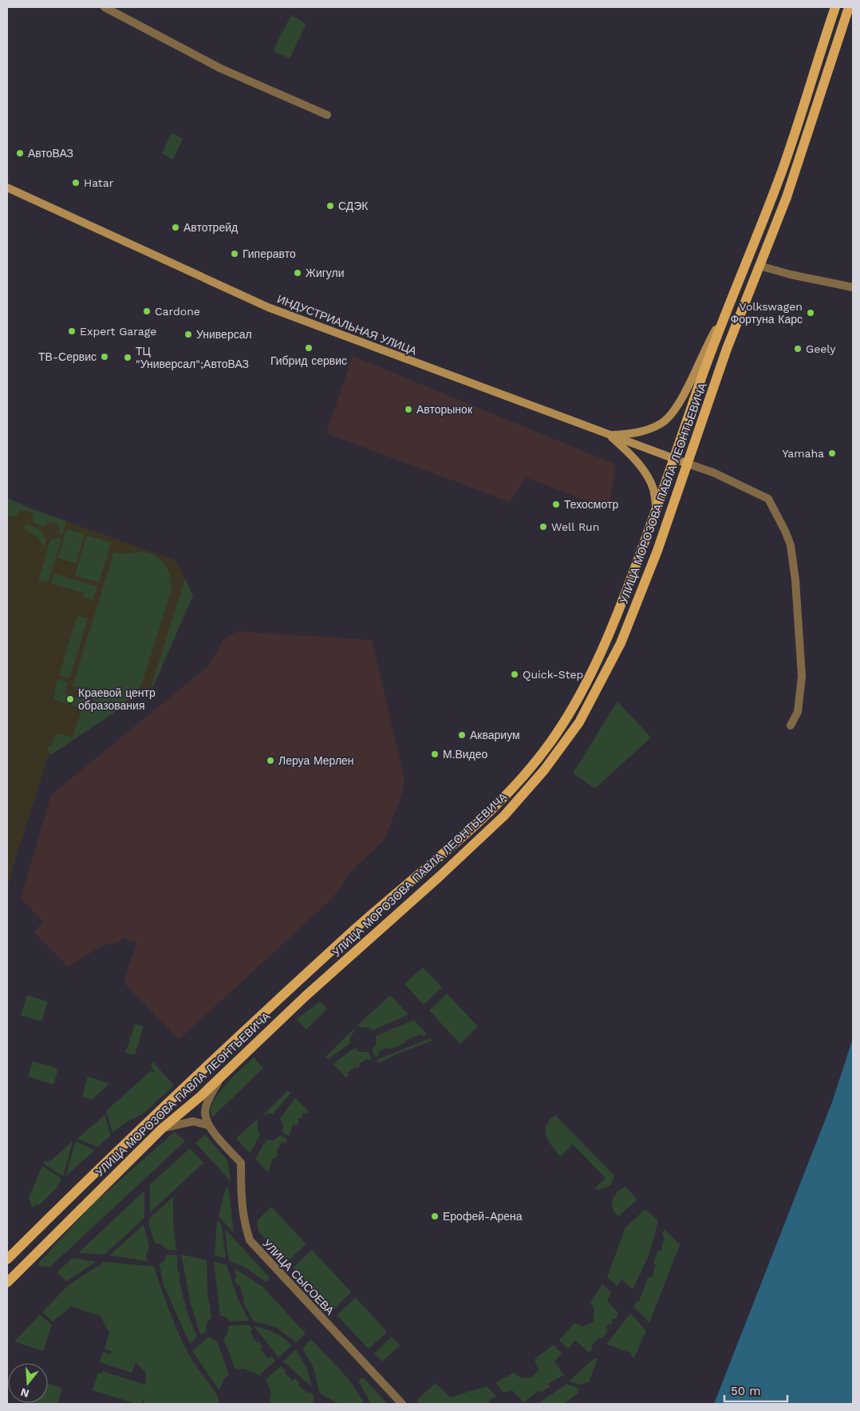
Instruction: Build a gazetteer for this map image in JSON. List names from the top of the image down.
{
  "streets": {
    "main road": ["ИНДУСТРИАЛЬНАЯ УЛИЦА", "УЛИЦА МОРОЗОВА ПАВЛА ЛЕОНТЬЕВИЧА"],
    "street": ["УЛИЦА СЫСОЕВА"]
  },
  "crossings": [
    ["ИНДУСТРИАЛЬНАЯ УЛИЦА", "УЛИЦА МОРОЗОВА ПАВЛА ЛЕОНТЬЕВИЧА"]
  ],
  "places": [
    "АвтоВАЗ",
    "Hatar",
    "СДЭК",
    "Автотрейд",
    "Гиперавто",
    "Жигули",
    "Cardone",
    "Volkswagen Фортуна Карс",
    "Expert Garage",
    "Универсал",
    "Гибрид сервис",
    "Geely",
    "ТВ-Сервис",
    "ТЦ \"Универсал\";АвтоВАЗ",
    "Авторынок",
    "Yamaha",
    "Техосмотр",
    "Well Run",
    "Quick-Step",
    "Краевой центр образования",
    "Аквариум",
    "М.Видео",
    "Леруа Мерлен",
    "Ерофей-Арена"
  ],
  "scale_bar": "50 m",
  "north": "bottom"
}
